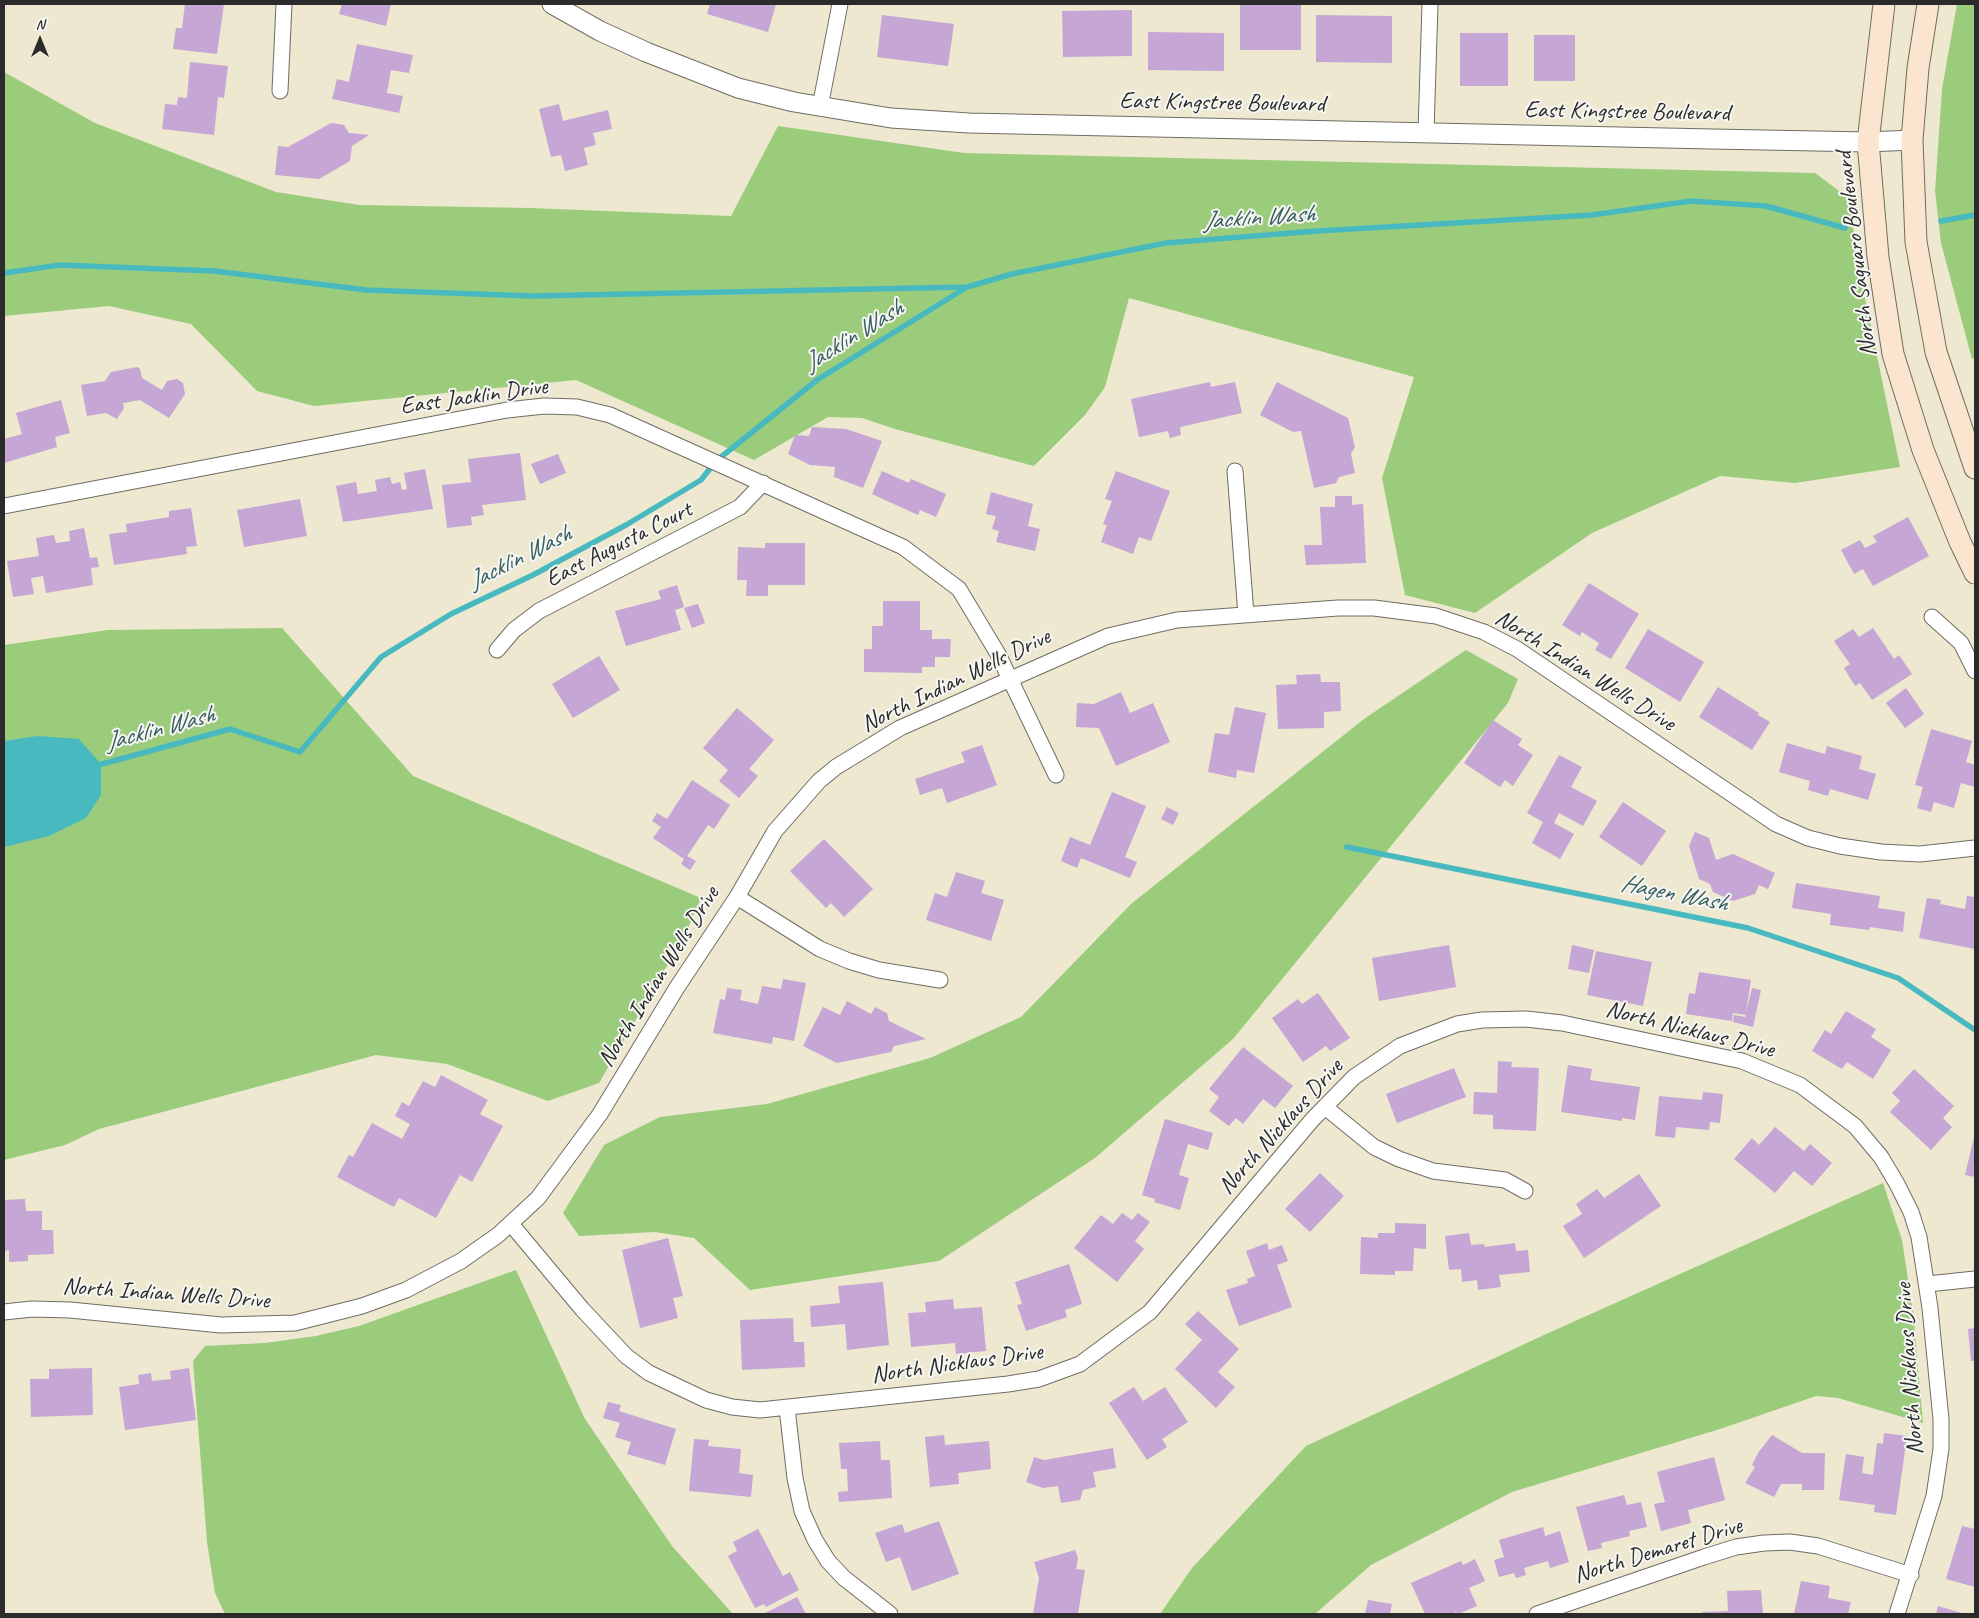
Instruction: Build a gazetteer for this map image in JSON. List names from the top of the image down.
{
  "streets": {
    "main road": ["North Saguaro Boulevard"],
    "street": [
      "East Kingstree Boulevard",
      "East Jacklin Drive",
      "East Augusta Court",
      "North Indian Wells Drive",
      "North Nicklaus Drive",
      "North Demaret Drive"
    ]
  },
  "crossings": [
    ["East Kingstree Boulevard", "North Saguaro Boulevard"],
    ["East Jacklin Drive", "East Augusta Court"],
    ["East Jacklin Drive", "North Indian Wells Drive"],
    ["North Indian Wells Drive", "North Nicklaus Drive"],
    ["North Nicklaus Drive", "North Demaret Drive"]
  ],
  "water": ["Jacklin Wash", "Hagen Wash"],
  "north": "top"
}
